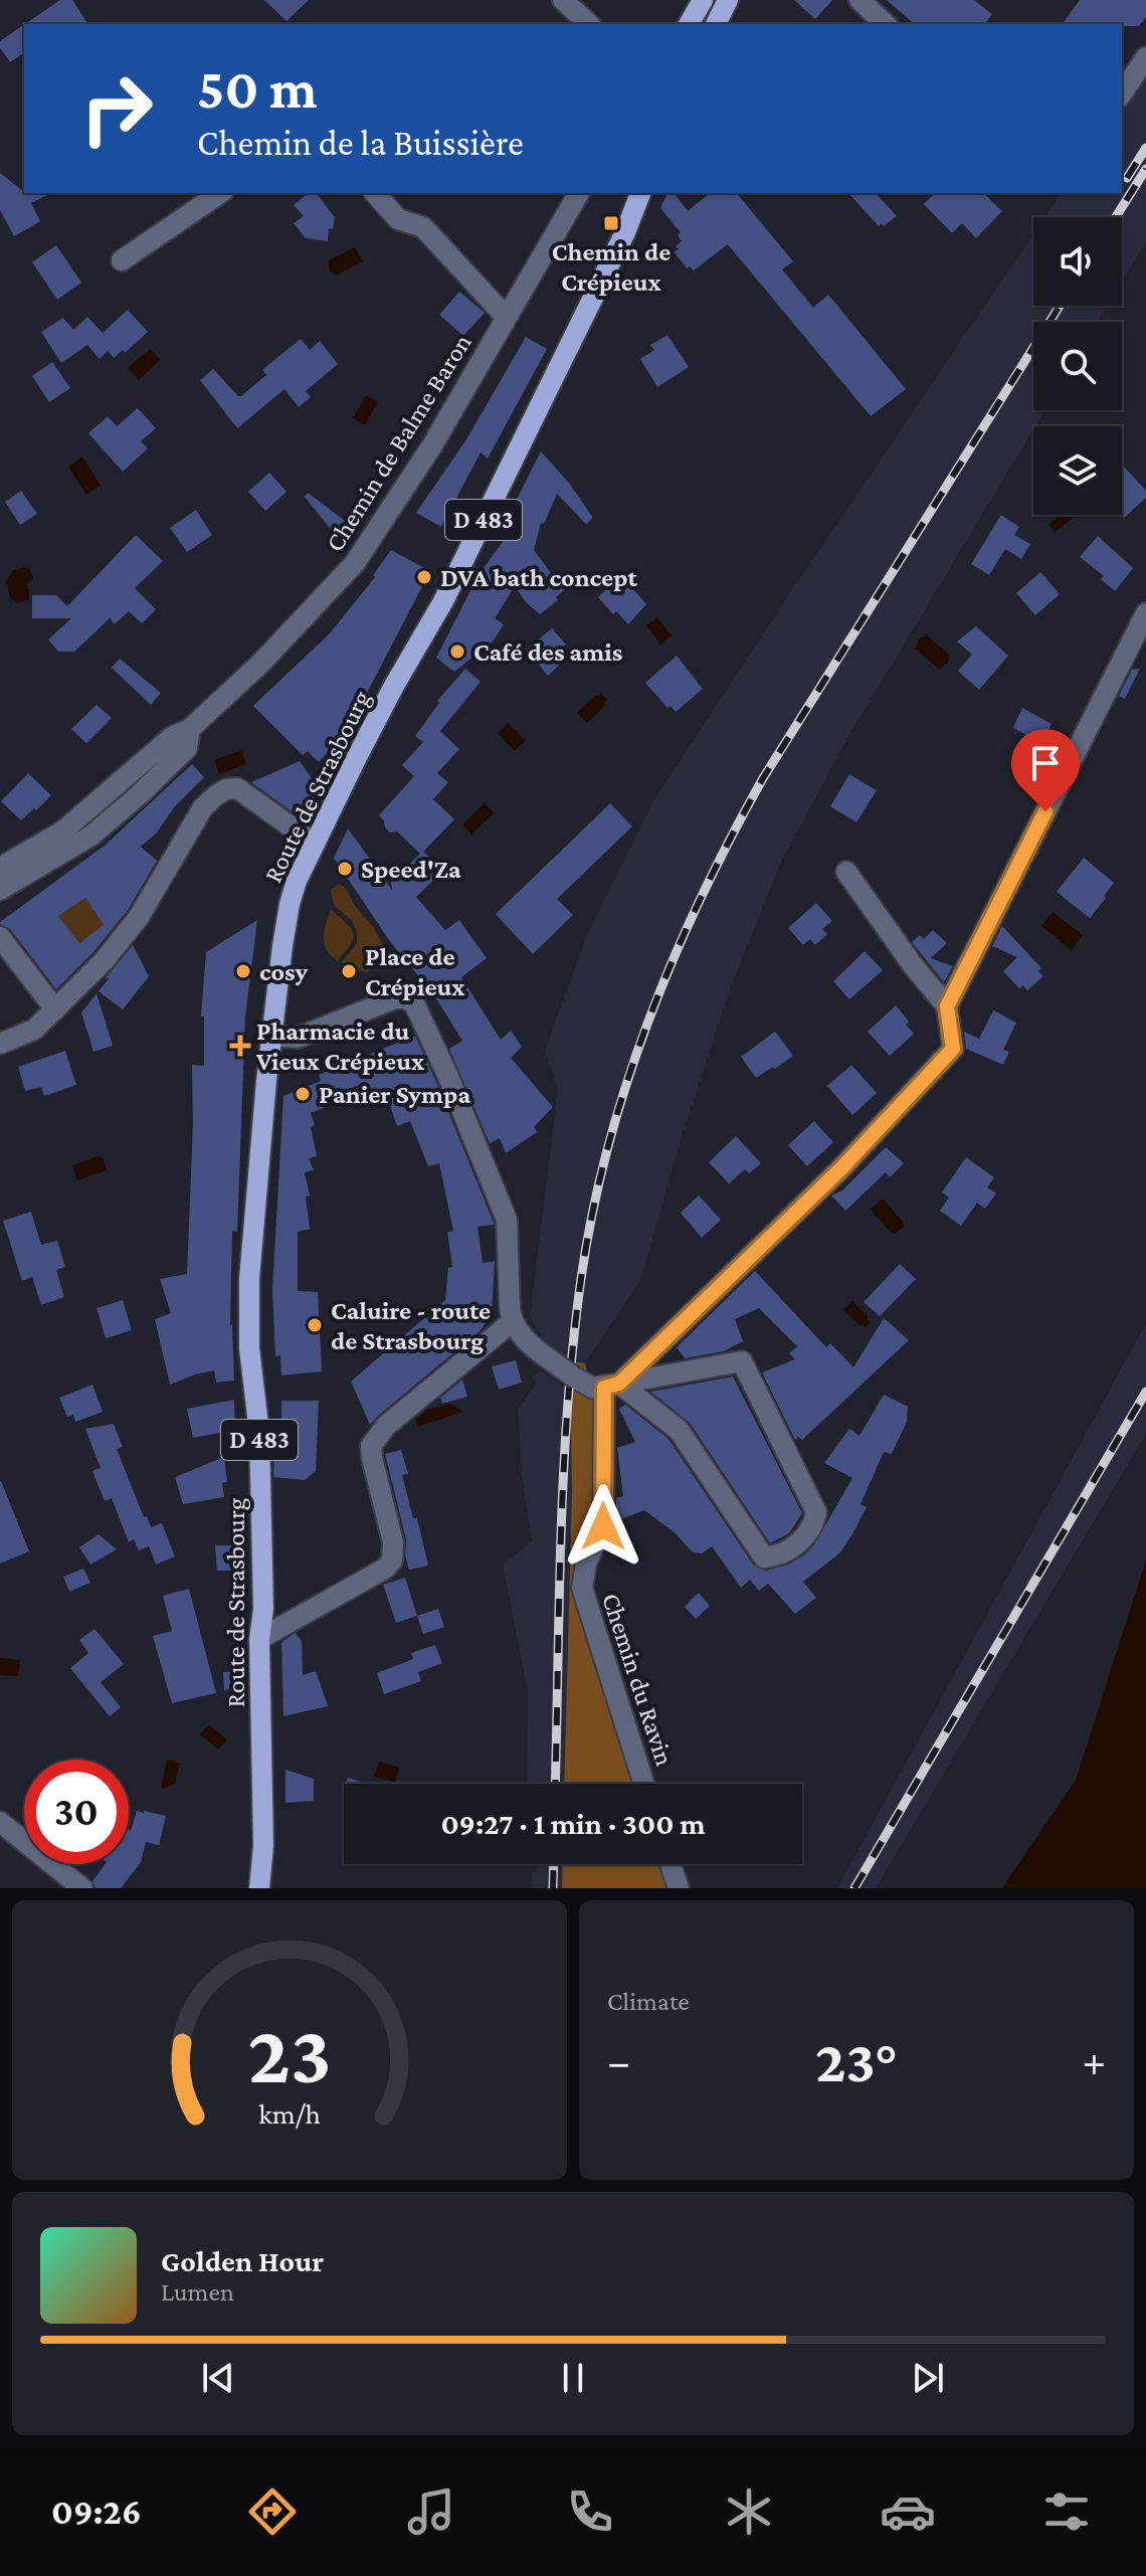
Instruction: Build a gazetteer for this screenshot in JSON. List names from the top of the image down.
{
  "streets": {
    "main road": ["D 483", "Route de Strasbourg"],
    "street": ["Chemin de Balme Baron", "Chemin du Ravin"]
  },
  "places": {
    "transit": ["Chemin de Crépieux"],
    "other": [
      "DVA bath concept",
      "Café des amis",
      "Speed'Za",
      "cosy",
      "Place de Crépieux",
      "Panier Sympa",
      "Caluire - route de Strasbourg"
    ],
    "health": ["Pharmacie du Vieux Crépieux"]
  },
  "page": {
    "turn": ["50 m", "Chemin de la Buissière"],
    "limit": "30",
    "trip": "09:27 · 1 min · 300 m",
    "tile": "Climate",
    "heat": ["−", "23°", "+"],
    "song": ["Golden Hour", "Lumen"],
    "tabs": "09:26",
    "gauge": ["23", "km/h"]
  }
}
